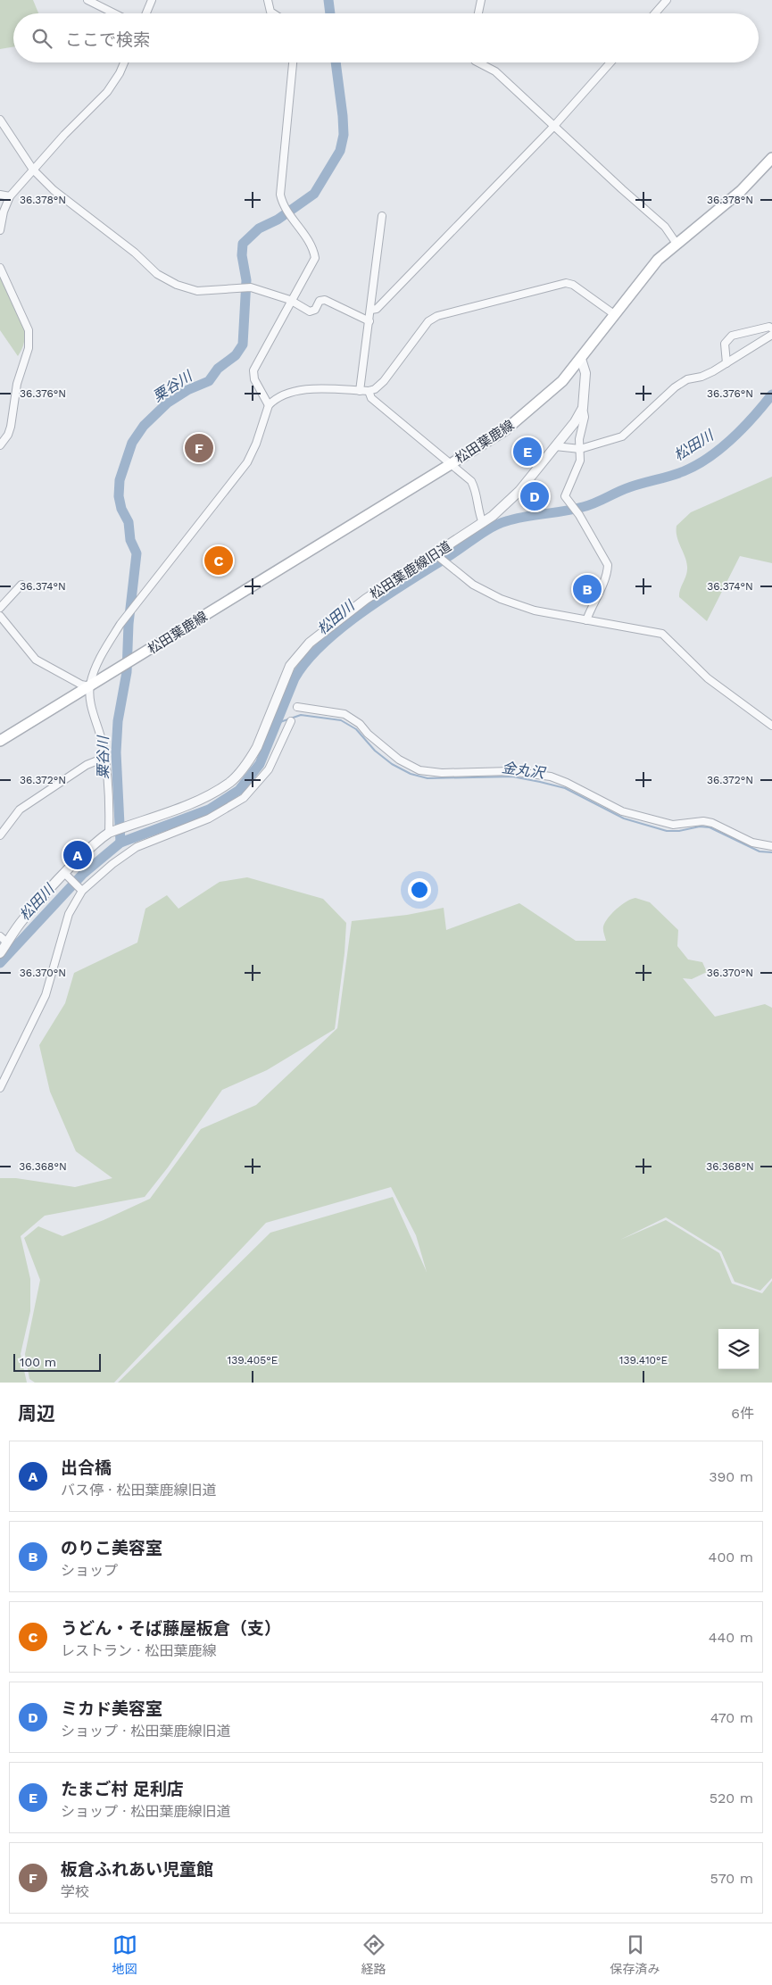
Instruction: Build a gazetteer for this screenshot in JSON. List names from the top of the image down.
{
  "streets": {
    "main road": ["松田葉鹿線"],
    "street": ["松田葉鹿線旧道"]
  },
  "water": ["粟谷川", "松田川", "金丸沢"],
  "scale_bar": "100 m",
  "page": {
    "search": "ここで検索",
    "pins": [
      "F",
      "E",
      "D",
      "C",
      "B",
      "A"
    ],
    "scale": "100 m",
    "heading": ["周辺", "6件"],
    "list": [
      {
        "mark": "A",
        "name": "出合橋",
        "note": "バス停 · 松田葉鹿線旧道",
        "value": "390 m"
      },
      {
        "mark": "B",
        "name": "のりこ美容室",
        "note": "ショップ",
        "value": "400 m"
      },
      {
        "mark": "C",
        "name": "うどん・そば藤屋板倉（支）",
        "note": "レストラン · 松田葉鹿線",
        "value": "440 m"
      },
      {
        "mark": "D",
        "name": "ミカド美容室",
        "note": "ショップ · 松田葉鹿線旧道",
        "value": "470 m"
      },
      {
        "mark": "E",
        "name": "たまご村 足利店",
        "note": "ショップ · 松田葉鹿線旧道",
        "value": "520 m"
      },
      {
        "mark": "F",
        "name": "板倉ふれあい児童館",
        "note": "学校",
        "value": "570 m"
      }
    ],
    "nav": ["地図", "経路", "保存済み"]
  },
  "coordinates": [
    "36.378°N",
    "36.376°N",
    "36.374°N",
    "36.372°N",
    "36.370°N",
    "36.368°N",
    "139.405°E",
    "139.410°E"
  ]
}
